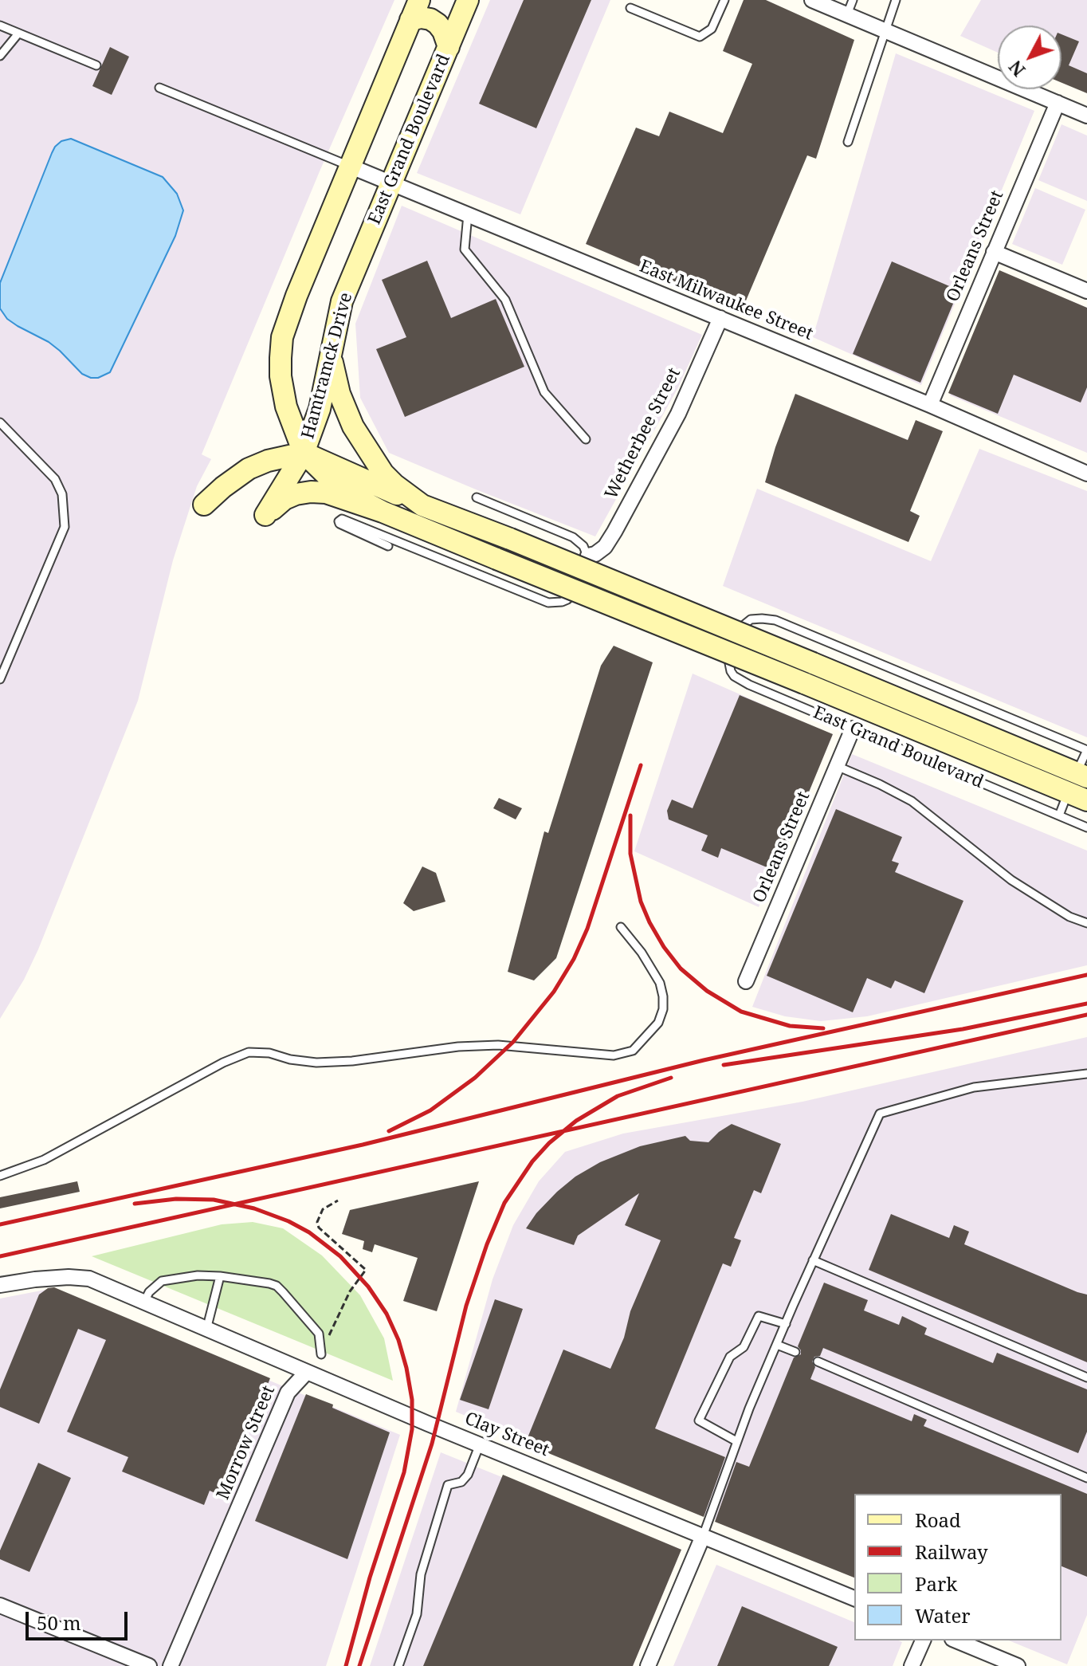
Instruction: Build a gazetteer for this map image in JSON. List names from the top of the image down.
{
  "streets": {
    "main road": ["East Grand Boulevard", "Hamtramck Drive"],
    "street": [
      "Orleans Street",
      "East Milwaukee Street",
      "Wetherbee Street",
      "Clay Street",
      "Morrow Street"
    ]
  },
  "crossings": [
    ["East Grand Boulevard", "Orleans Street"],
    ["East Grand Boulevard", "East Milwaukee Street"],
    ["East Grand Boulevard", "Hamtramck Drive"],
    ["Orleans Street", "East Milwaukee Street"],
    ["East Milwaukee Street", "Wetherbee Street"],
    ["Clay Street", "Morrow Street"]
  ],
  "legend": [
    "Road",
    "Railway",
    "Park",
    "Water"
  ],
  "scale_bar": "50 m",
  "north": "bottom left"
}
